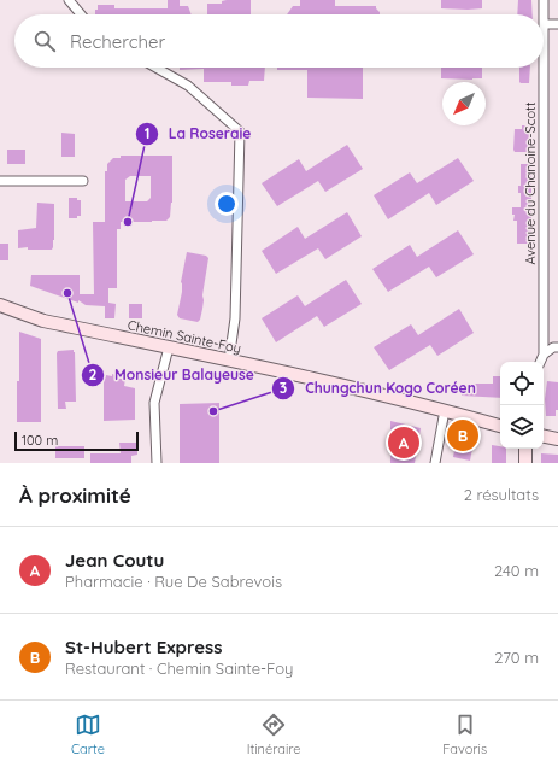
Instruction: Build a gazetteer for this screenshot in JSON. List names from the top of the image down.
{
  "streets": {
    "main road": ["Chemin Sainte-Foy"],
    "street": ["Avenue du Chanoine-Scott"]
  },
  "places": ["La Roseraie", "Monsieur Balayeuse", "Chungchun Kogo Coréen"],
  "scale_bar": "100 m",
  "north": "bottom left",
  "page": {
    "search": "Rechercher",
    "pins": ["B", "A"],
    "scale": "100 m",
    "heading": ["À proximité", "2 résultats"],
    "list": [
      {
        "mark": "A",
        "name": "Jean Coutu",
        "note": "Pharmacie · Rue De Sabrevois",
        "value": "240 m"
      },
      {
        "mark": "B",
        "name": "St-Hubert Express",
        "note": "Restaurant · Chemin Sainte-Foy",
        "value": "270 m"
      }
    ],
    "nav": ["Carte", "Itinéraire", "Favoris"]
  }
}
